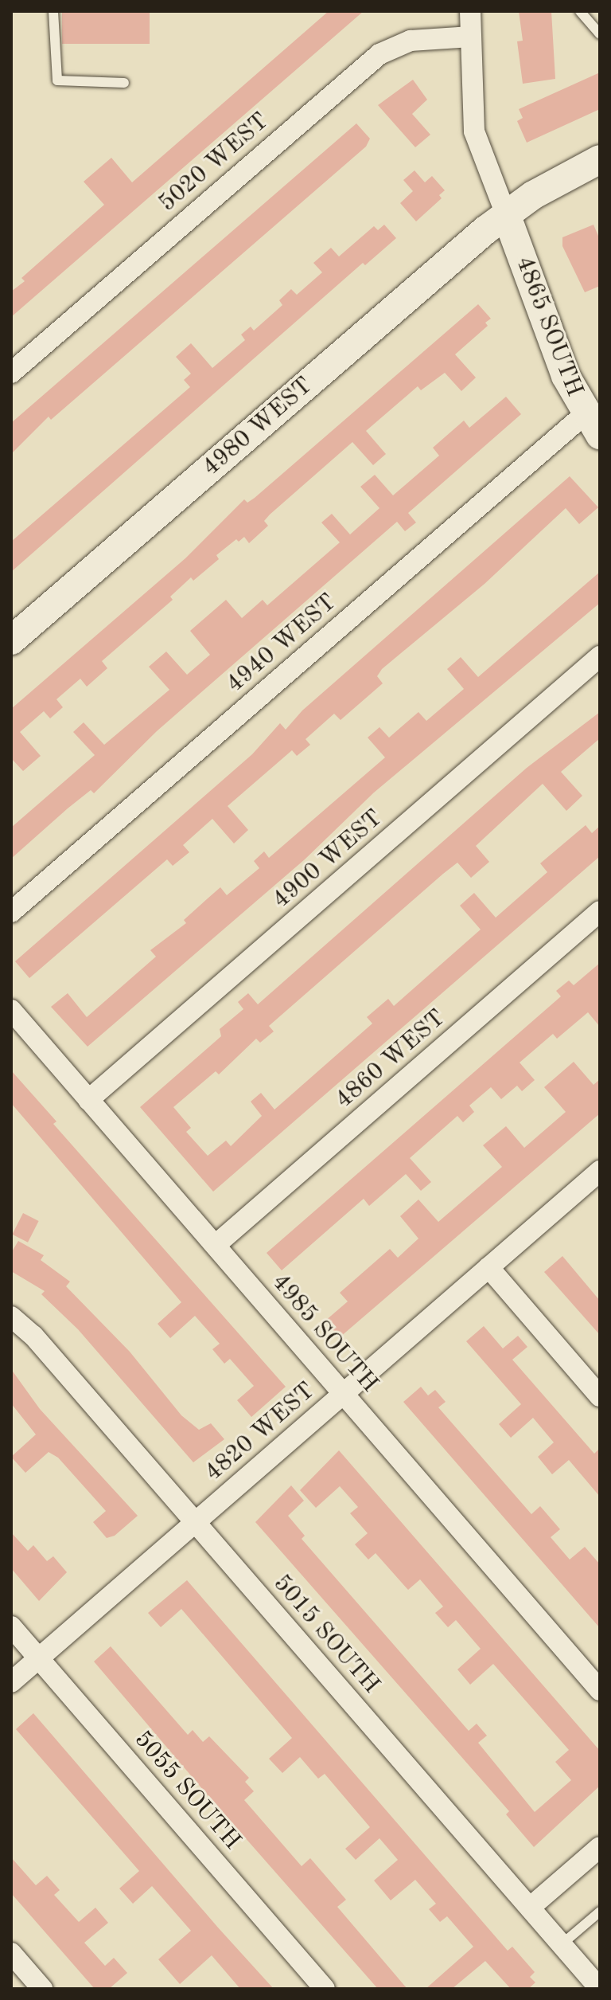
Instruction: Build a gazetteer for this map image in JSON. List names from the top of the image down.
{
  "streets": {
    "street": [
      "5020 WEST",
      "4865 SOUTH",
      "4980 WEST",
      "4940 WEST",
      "4900 WEST",
      "4860 WEST",
      "4985 SOUTH",
      "4820 WEST",
      "5015 SOUTH",
      "5055 SOUTH"
    ]
  },
  "crossings": [
    ["4865 SOUTH", "4980 WEST"],
    ["4865 SOUTH", "4940 WEST"],
    ["4900 WEST", "4985 SOUTH"],
    ["4860 WEST", "4985 SOUTH"],
    ["4985 SOUTH", "4820 WEST"],
    ["4820 WEST", "5015 SOUTH"],
    ["4820 WEST", "5055 SOUTH"]
  ]
}
